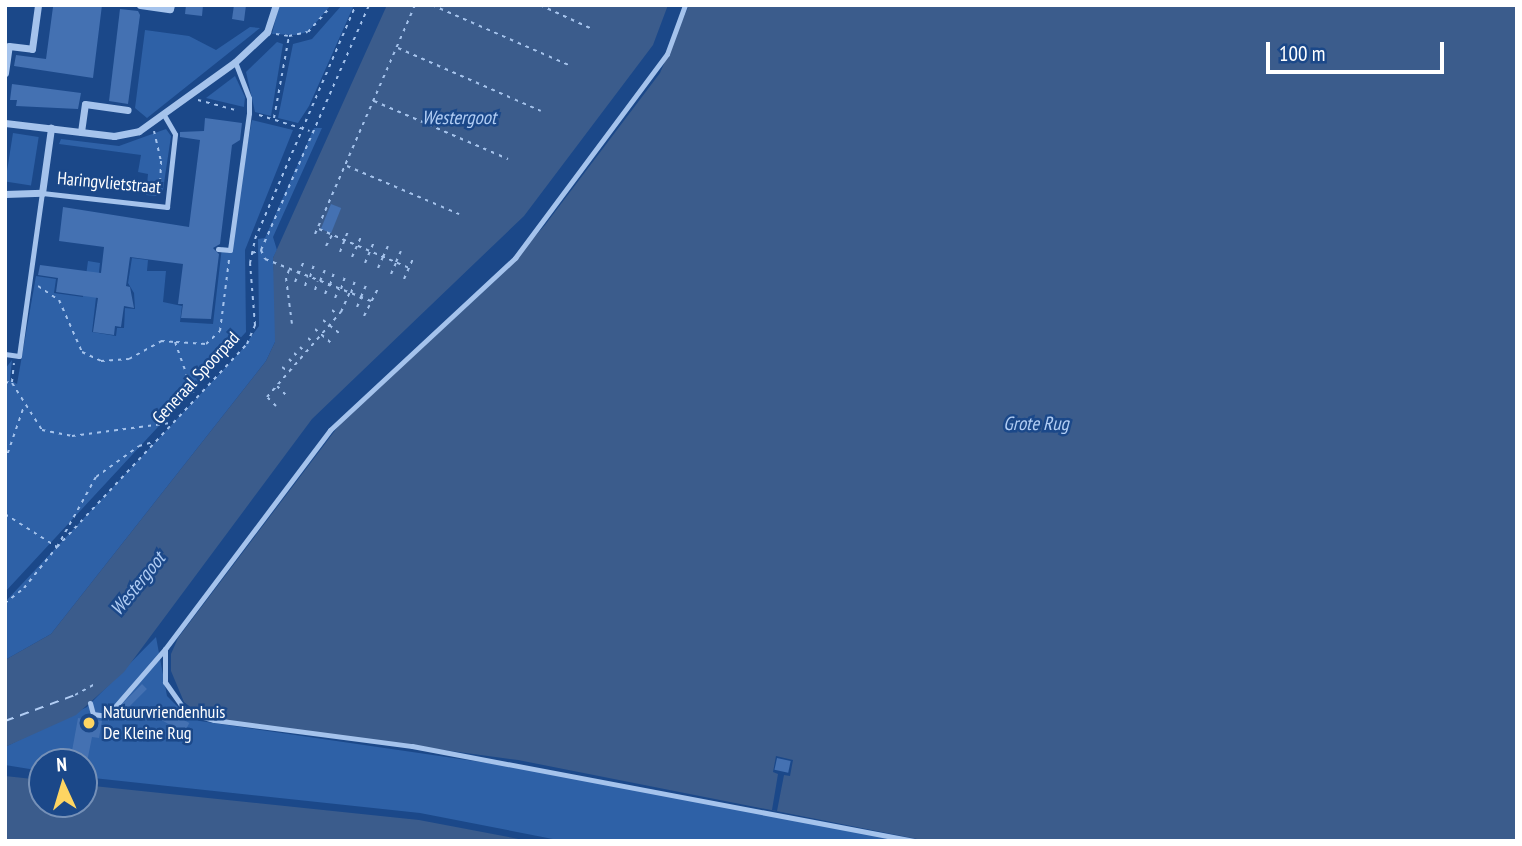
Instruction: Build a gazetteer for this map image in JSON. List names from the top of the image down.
{
  "streets": {
    "street": ["Haringvlietstraat"],
    "path": ["Generaal Spoorpad"]
  },
  "water": ["Westergoot", "Grote Rug"],
  "places": ["Natuurvriendenhuis De Kleine Rug"],
  "scale_bar": "100 m",
  "north": "top"
}
